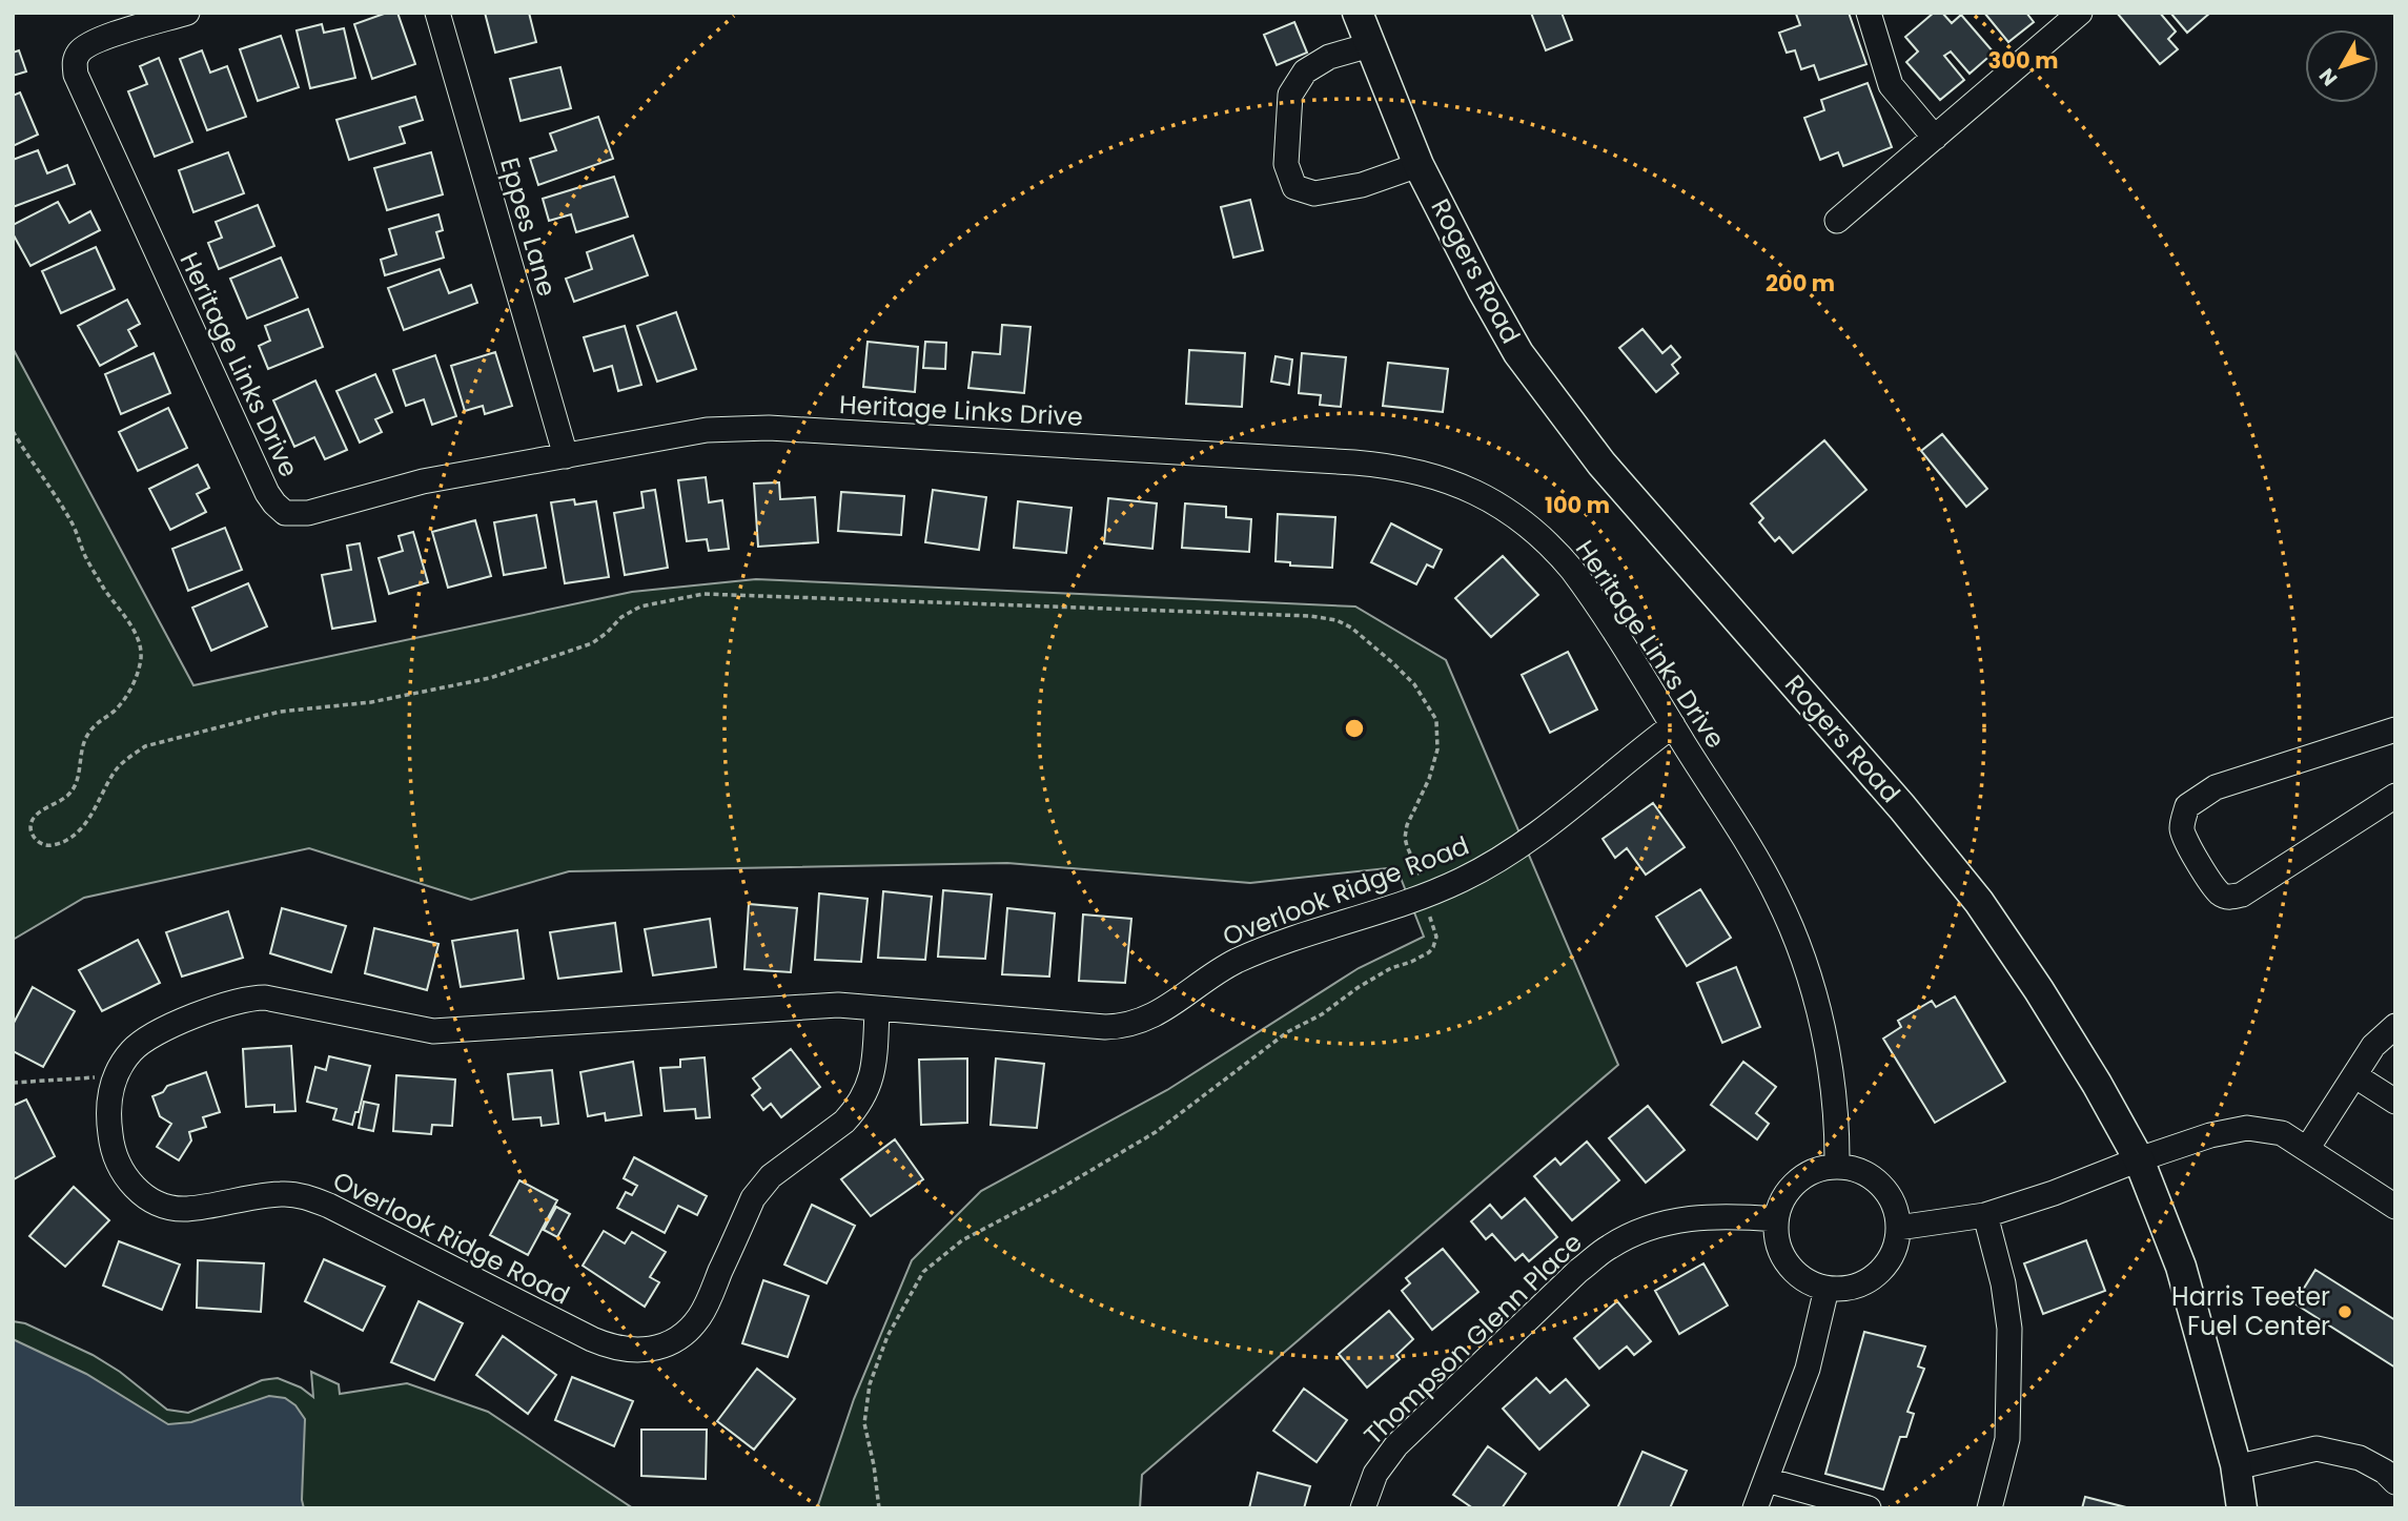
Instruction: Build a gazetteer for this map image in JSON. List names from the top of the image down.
{
  "streets": {
    "main road": ["Rogers Road"],
    "street": [
      "Eppes Lane",
      "Heritage Links Drive",
      "Overlook Ridge Road",
      "Thompson Glenn Place"
    ]
  },
  "crossings": [
    ["Eppes Lane", "Heritage Links Drive"],
    ["Heritage Links Drive", "Overlook Ridge Road"],
    ["Heritage Links Drive", "Thompson Glenn Place"]
  ],
  "places": ["Harris Teeter Fuel Center"],
  "north": "bottom left",
  "rings": ["300 m", "200 m", "100 m"]
}
